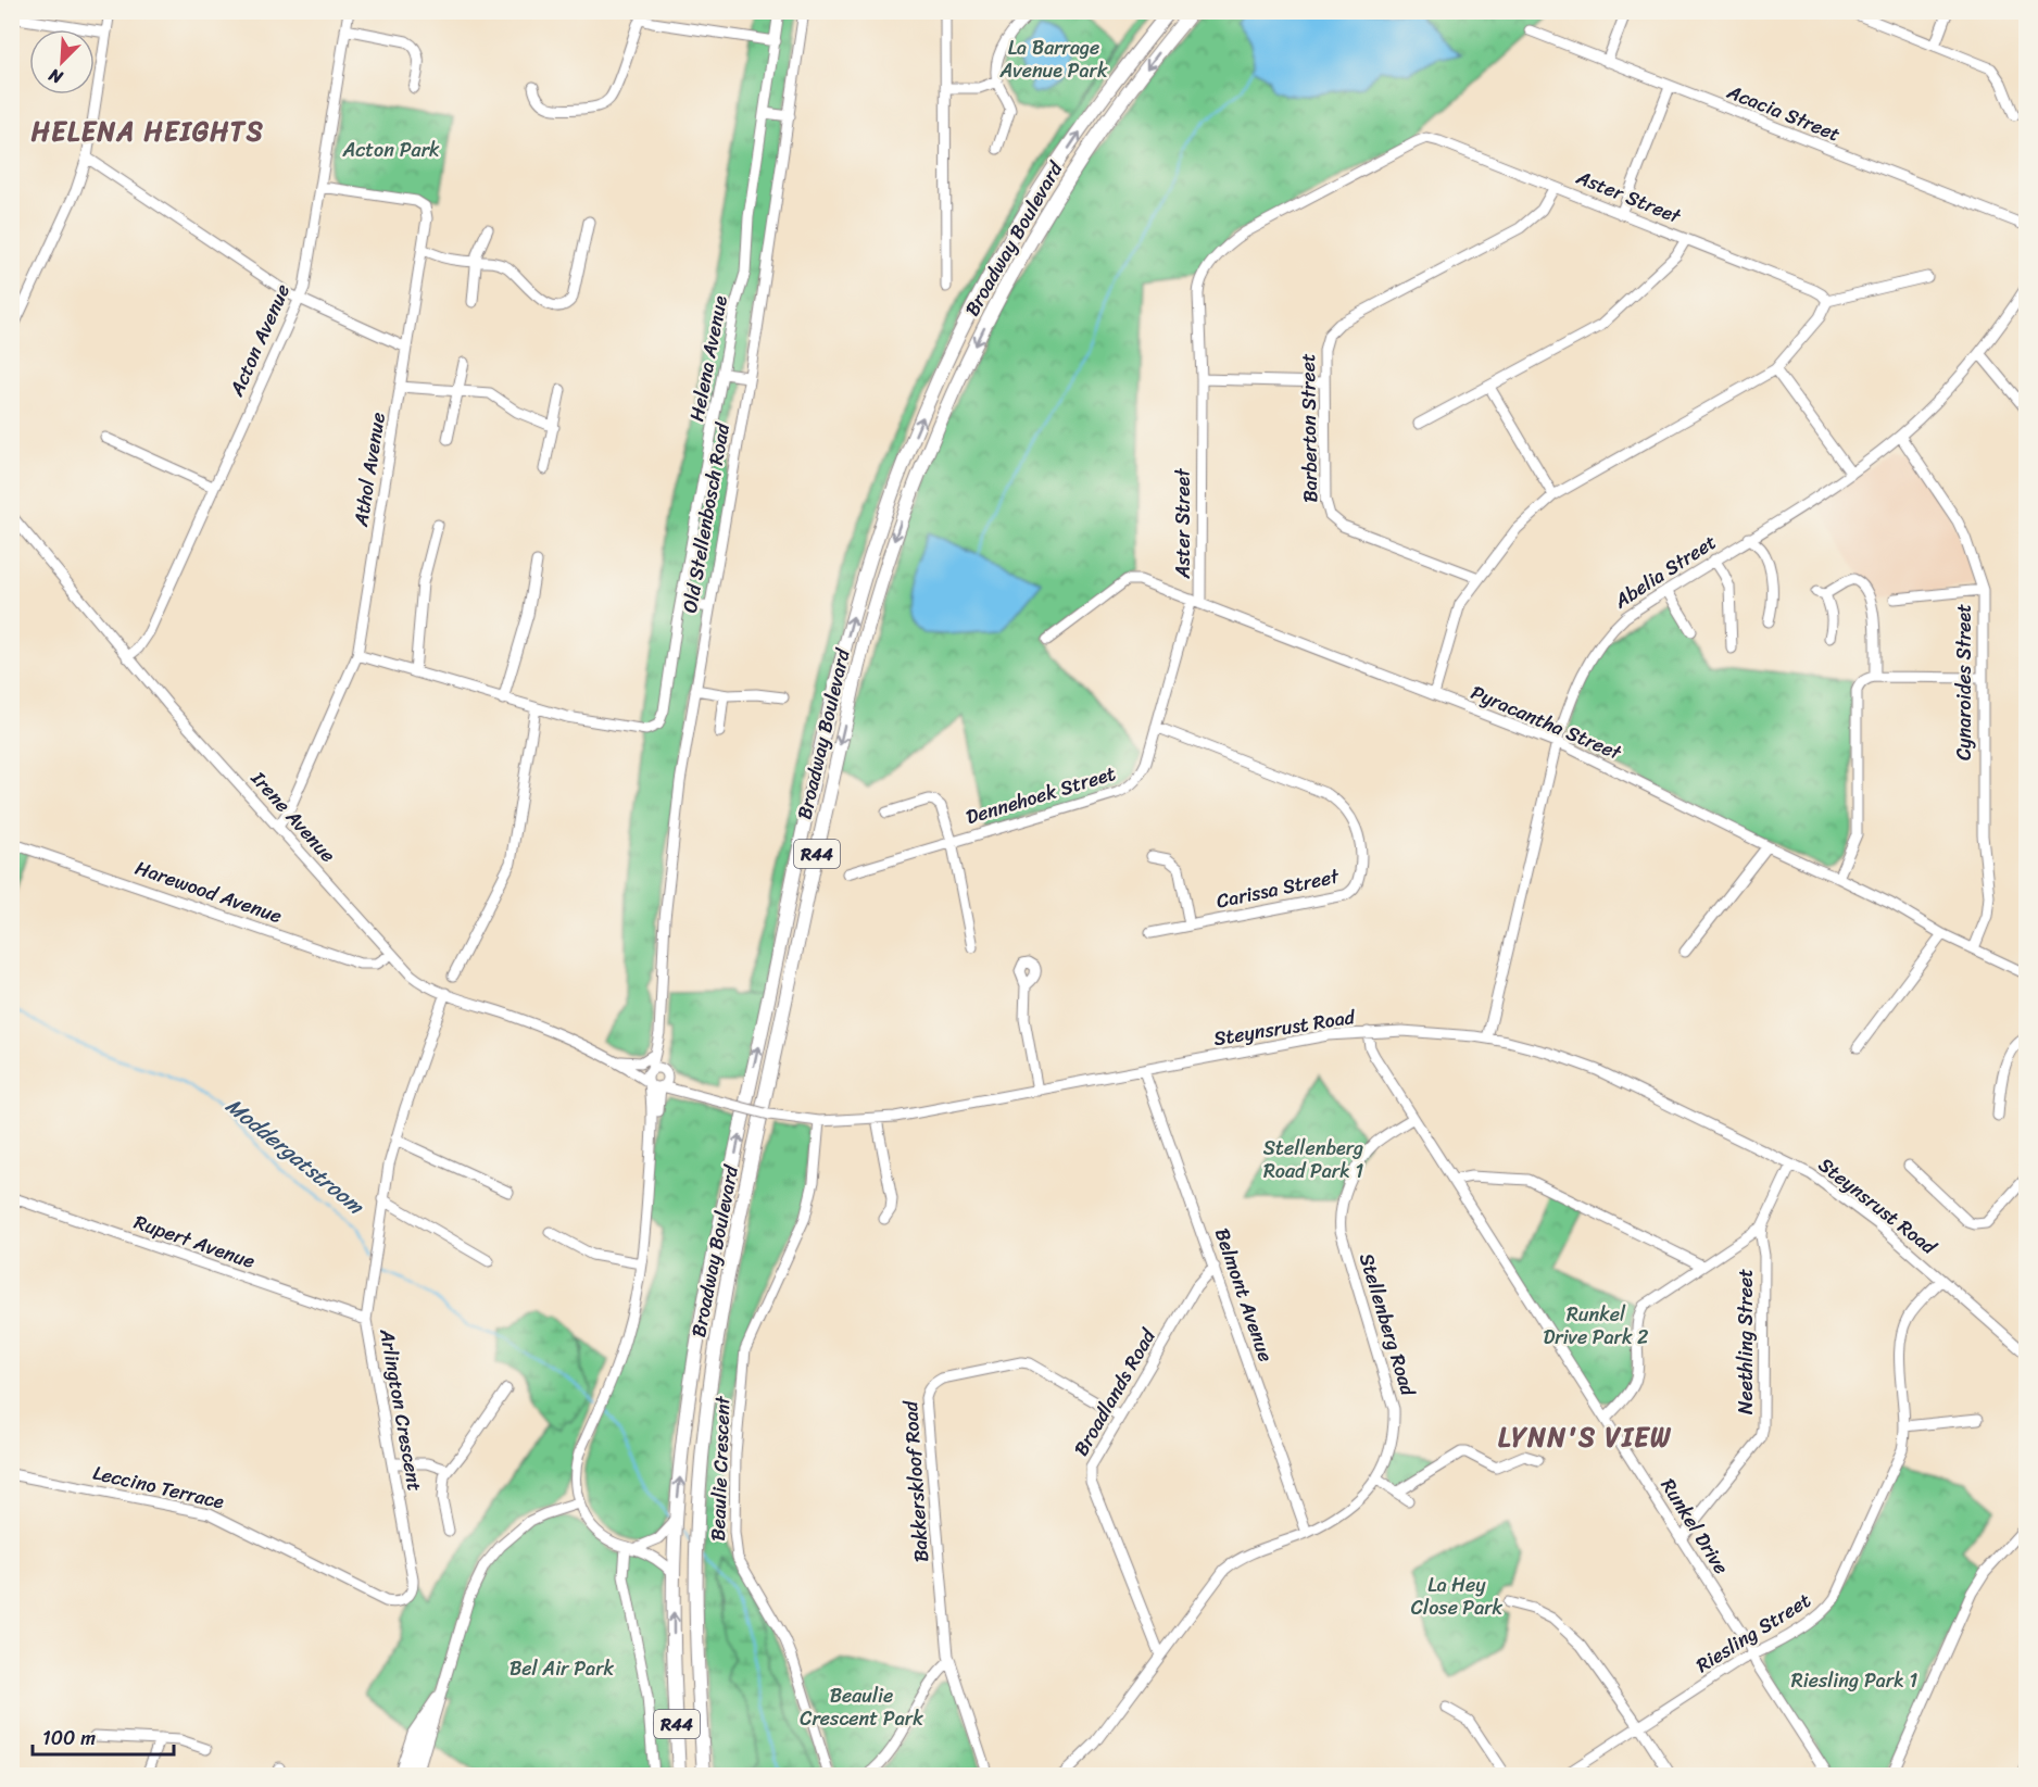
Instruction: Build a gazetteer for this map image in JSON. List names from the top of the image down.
{
  "streets": {
    "main road": ["Broadway Boulevard", "R44"],
    "street": [
      "Acacia Street",
      "Aster Street",
      "Acton Avenue",
      "Helena Avenue",
      "Barberton Street",
      "Athol Avenue",
      "Old Stellenbosch Road",
      "Abelia Street",
      "Cynaroides Street",
      "Pyracantha Street",
      "Dennehoek Street",
      "Irene Avenue",
      "Carissa Street",
      "Harewood Avenue",
      "Steynsrust Road",
      "Rupert Avenue",
      "Belmont Avenue",
      "Stellenberg Road",
      "Neethling Street",
      "Broadlands Road",
      "Arlington Crescent",
      "Beaulie Crescent",
      "Bakkerskloof Road",
      "Leccino Terrace",
      "Runkel Drive",
      "Riesling Street"
    ]
  },
  "crossings": [
    ["Aster Street", "Barberton Street"],
    ["Aster Street", "Pyracantha Street"],
    ["Aster Street", "Dennehoek Street"],
    ["Acton Avenue", "Athol Avenue"],
    ["Acton Avenue", "Irene Avenue"],
    ["Athol Avenue", "Irene Avenue"],
    ["Old Stellenbosch Road", "Irene Avenue"],
    ["Old Stellenbosch Road", "Steynsrust Road"],
    ["Abelia Street", "Cynaroides Street"],
    ["Abelia Street", "Pyracantha Street"],
    ["Abelia Street", "Steynsrust Road"],
    ["Cynaroides Street", "Pyracantha Street"],
    ["Pyracantha Street", "Dennehoek Street"],
    ["Dennehoek Street", "Carissa Street"],
    ["Irene Avenue", "Harewood Avenue"],
    ["Irene Avenue", "Steynsrust Road"],
    ["Irene Avenue", "Arlington Crescent"],
    ["Steynsrust Road", "Belmont Avenue"],
    ["Steynsrust Road", "Neethling Street"],
    ["Steynsrust Road", "Beaulie Crescent"],
    ["Steynsrust Road", "Runkel Drive"],
    ["Steynsrust Road", "Riesling Street"],
    ["Rupert Avenue", "Arlington Crescent"],
    ["Belmont Avenue", "Stellenberg Road"],
    ["Belmont Avenue", "Broadlands Road"],
    ["Stellenberg Road", "Broadlands Road"],
    ["Stellenberg Road", "Runkel Drive"],
    ["Neethling Street", "Runkel Drive"],
    ["Broadlands Road", "Bakkerskloof Road"],
    ["Arlington Crescent", "Leccino Terrace"],
    ["Runkel Drive", "Riesling Street"]
  ],
  "districts": ["HELENA HEIGHTS", "LYNN'S VIEW"],
  "water": ["Moddergatstroom"],
  "parks": [
    "La Barrage Avenue Park",
    "Acton Park",
    "Stellenberg Road Park 1",
    "Runkel Drive Park 2",
    "La Hey Close Park",
    "Bel Air Park",
    "Riesling Park 1",
    "Beaulie Crescent Park"
  ],
  "scale_bar": "100 m",
  "north": "bottom left"
}
